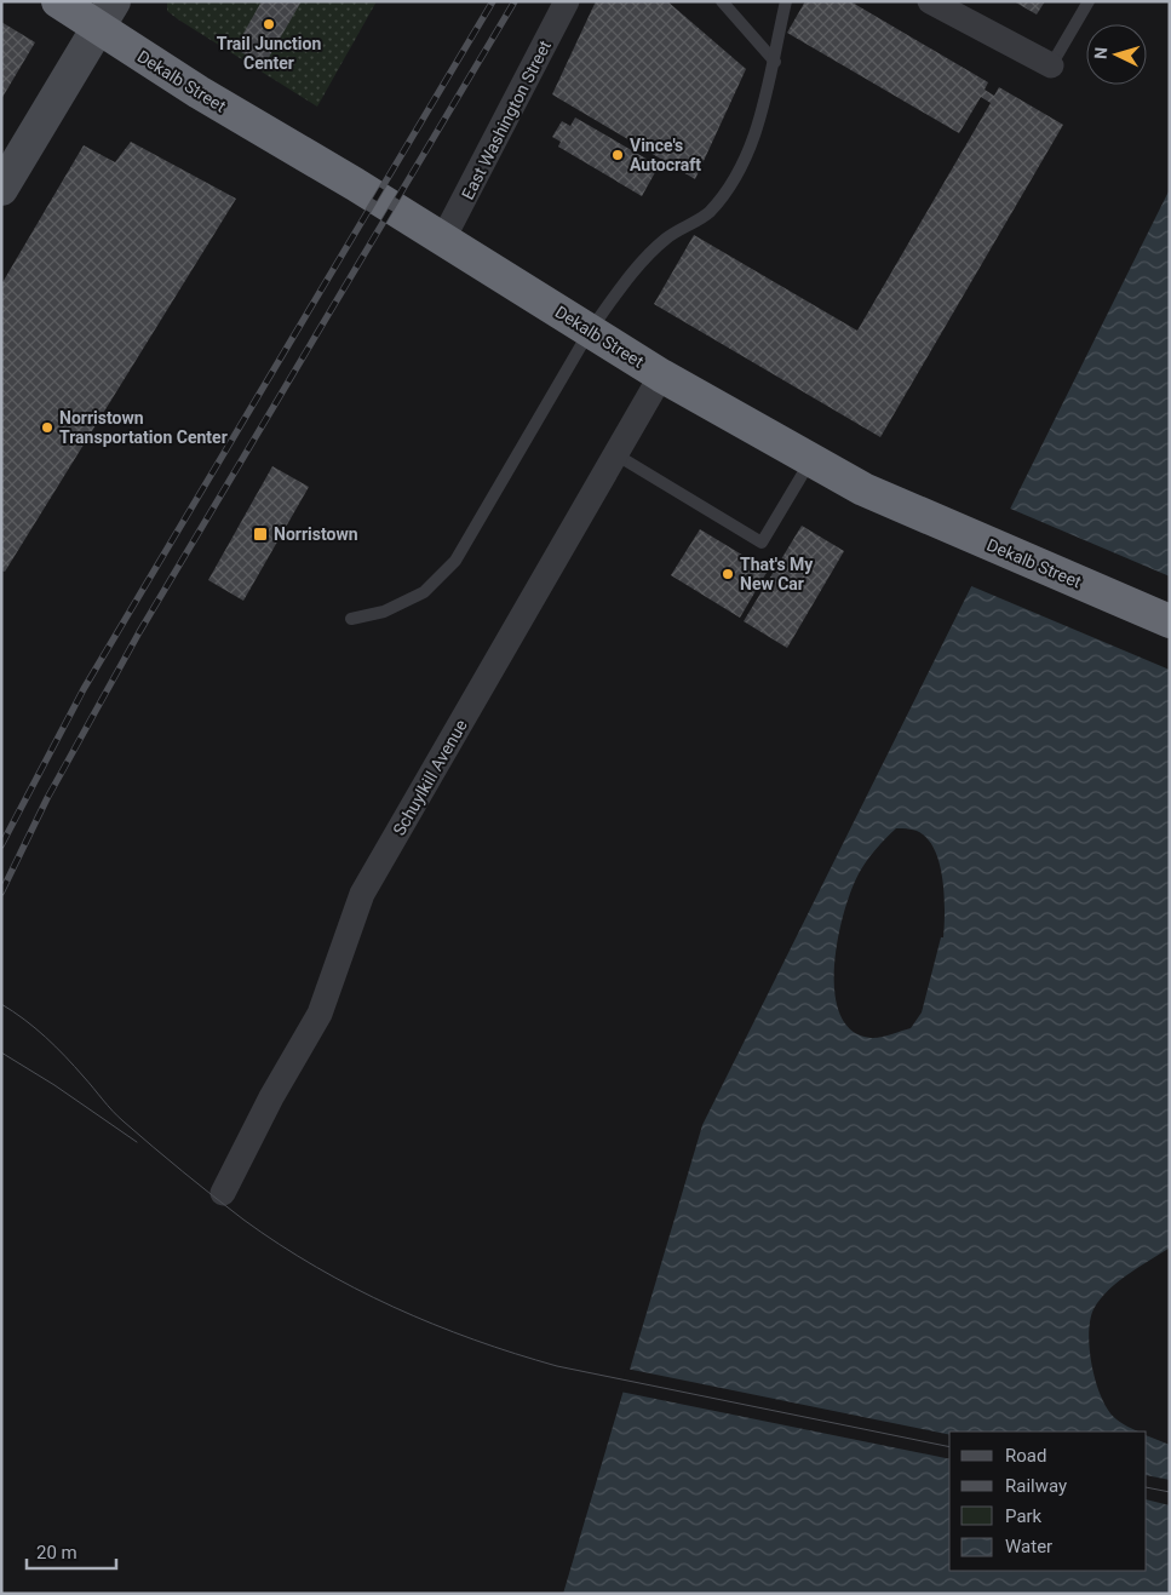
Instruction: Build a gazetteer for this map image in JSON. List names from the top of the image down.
{
  "streets": {
    "highway": ["Dekalb Street"],
    "street": ["East Washington Street", "Schuylkill Avenue"]
  },
  "crossings": [
    ["Dekalb Street", "East Washington Street"],
    ["Dekalb Street", "Schuylkill Avenue"]
  ],
  "places": {
    "other": [
      "Trail Junction Center",
      "Vince's Autocraft",
      "Norristown Transportation Center",
      "That's My New Car"
    ],
    "transit": ["Norristown"]
  },
  "legend": [
    "Road",
    "Railway",
    "Park",
    "Water"
  ],
  "scale_bar": "20 m",
  "north": "left"
}
